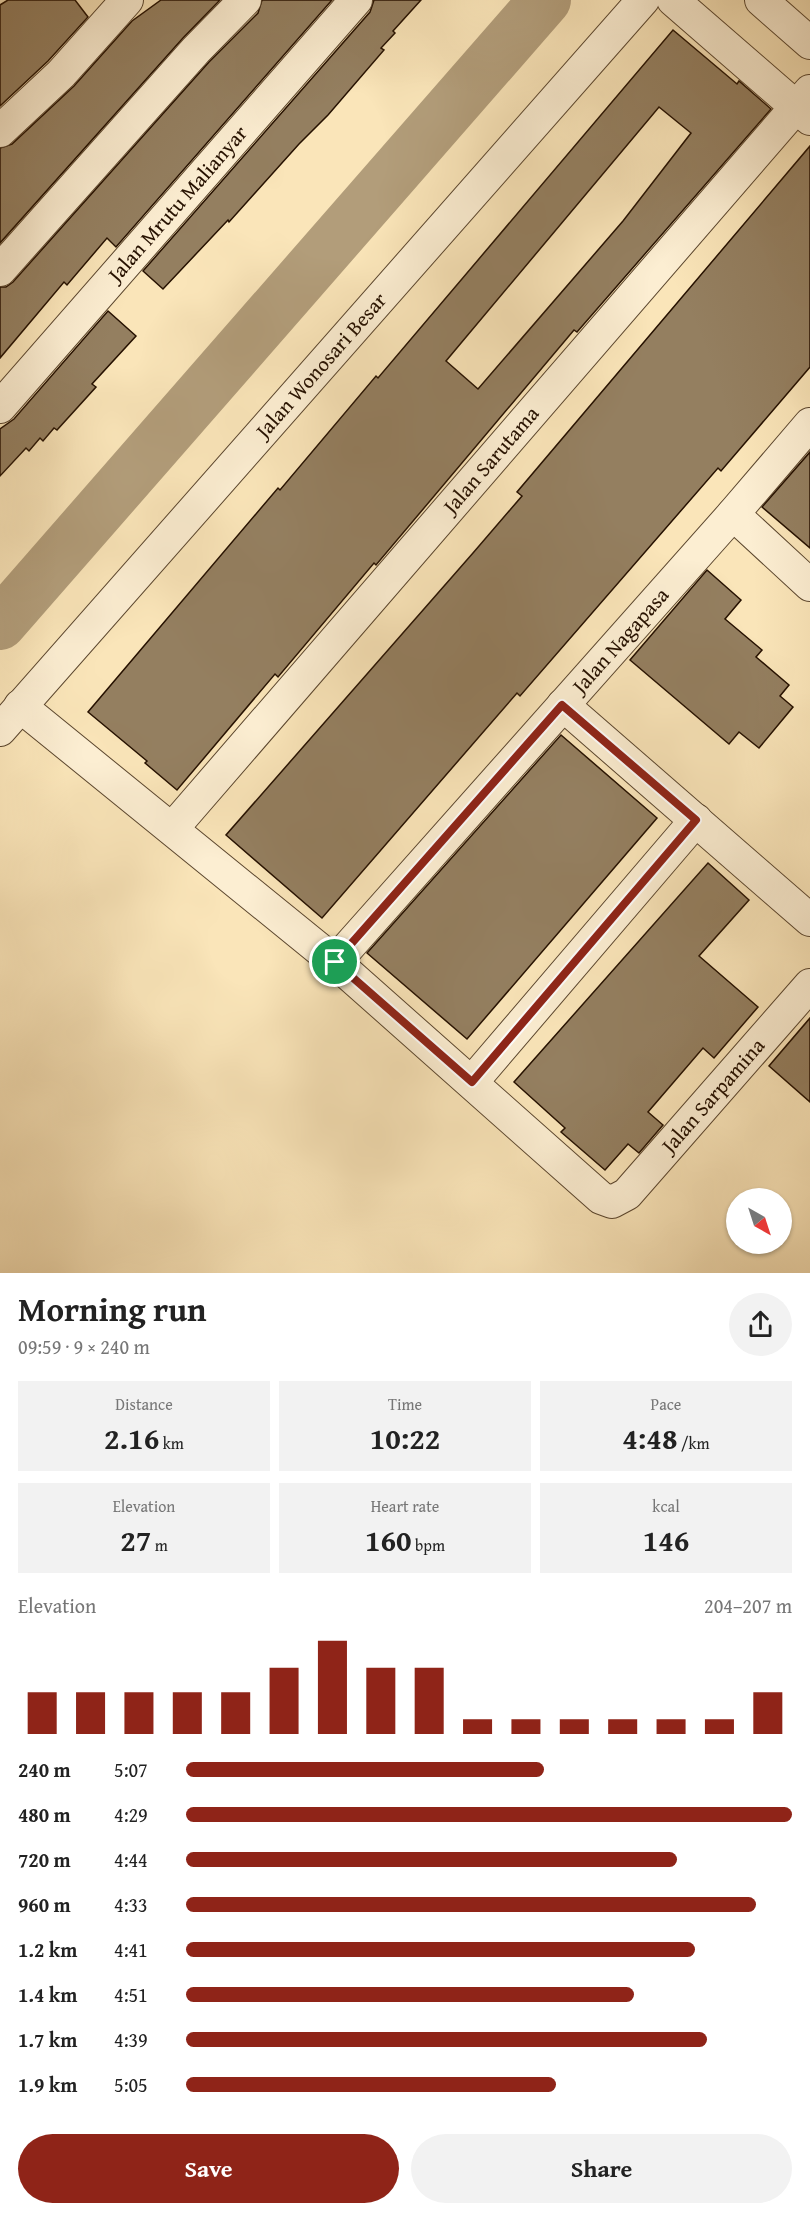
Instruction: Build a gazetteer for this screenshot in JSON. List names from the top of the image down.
{
  "streets": {
    "street": [
      "Jalan Mrutu Malianyar",
      "Jalan Wonosari Besar",
      "Jalan Sarutama",
      "Jalan Nagapasa",
      "Jalan Sarpamina"
    ]
  },
  "north": "bottom right",
  "page": {
    "heading": ["Morning run", "09:59 · 9 × 240 m"],
    "stats": [
      ["Distance", "2.16 km"],
      ["Time", "10:22"],
      ["Pace", "4:48 /km"],
      ["Elevation", "27 m"],
      ["Heart rate", "160 bpm"],
      ["kcal", "146"]
    ],
    "chart": ["Elevation", "204–207 m"],
    "list": [
      {
        "name": "240 m",
        "note": "5:07"
      },
      {
        "name": "480 m",
        "note": "4:29"
      },
      {
        "name": "720 m",
        "note": "4:44"
      },
      {
        "name": "960 m",
        "note": "4:33"
      },
      {
        "name": "1.2 km",
        "note": "4:41"
      },
      {
        "name": "1.4 km",
        "note": "4:51"
      },
      {
        "name": "1.7 km",
        "note": "4:39"
      },
      {
        "name": "1.9 km",
        "note": "5:05"
      }
    ],
    "buttons": ["Save", "Share"]
  }
}
